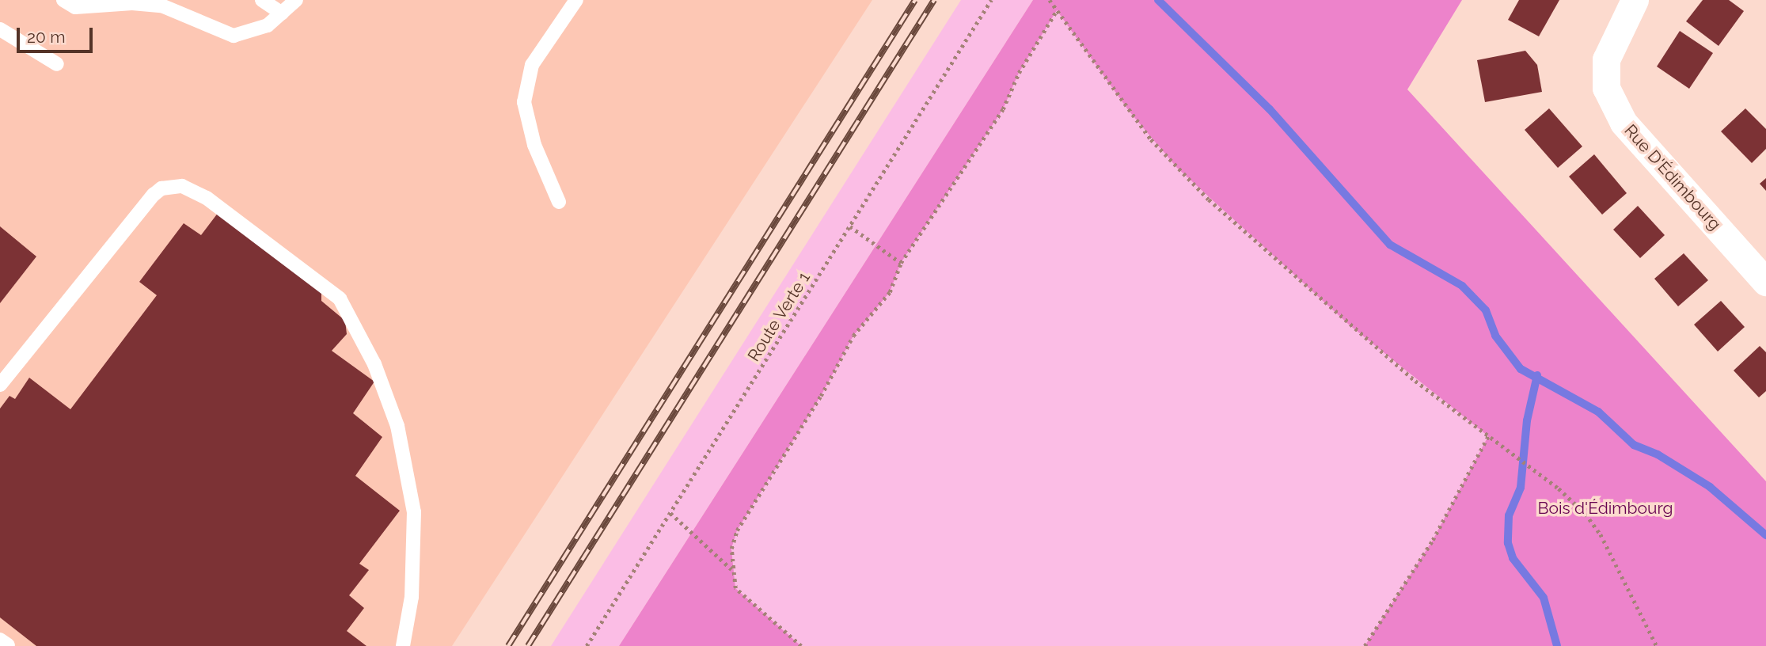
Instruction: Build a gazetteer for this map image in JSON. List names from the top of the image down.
{
  "streets": {
    "street": ["Rue D'Édimbourg"],
    "path": ["Route Verte 1"]
  },
  "parks": ["Bois d'Édimbourg"],
  "scale_bar": "20 m"
}
